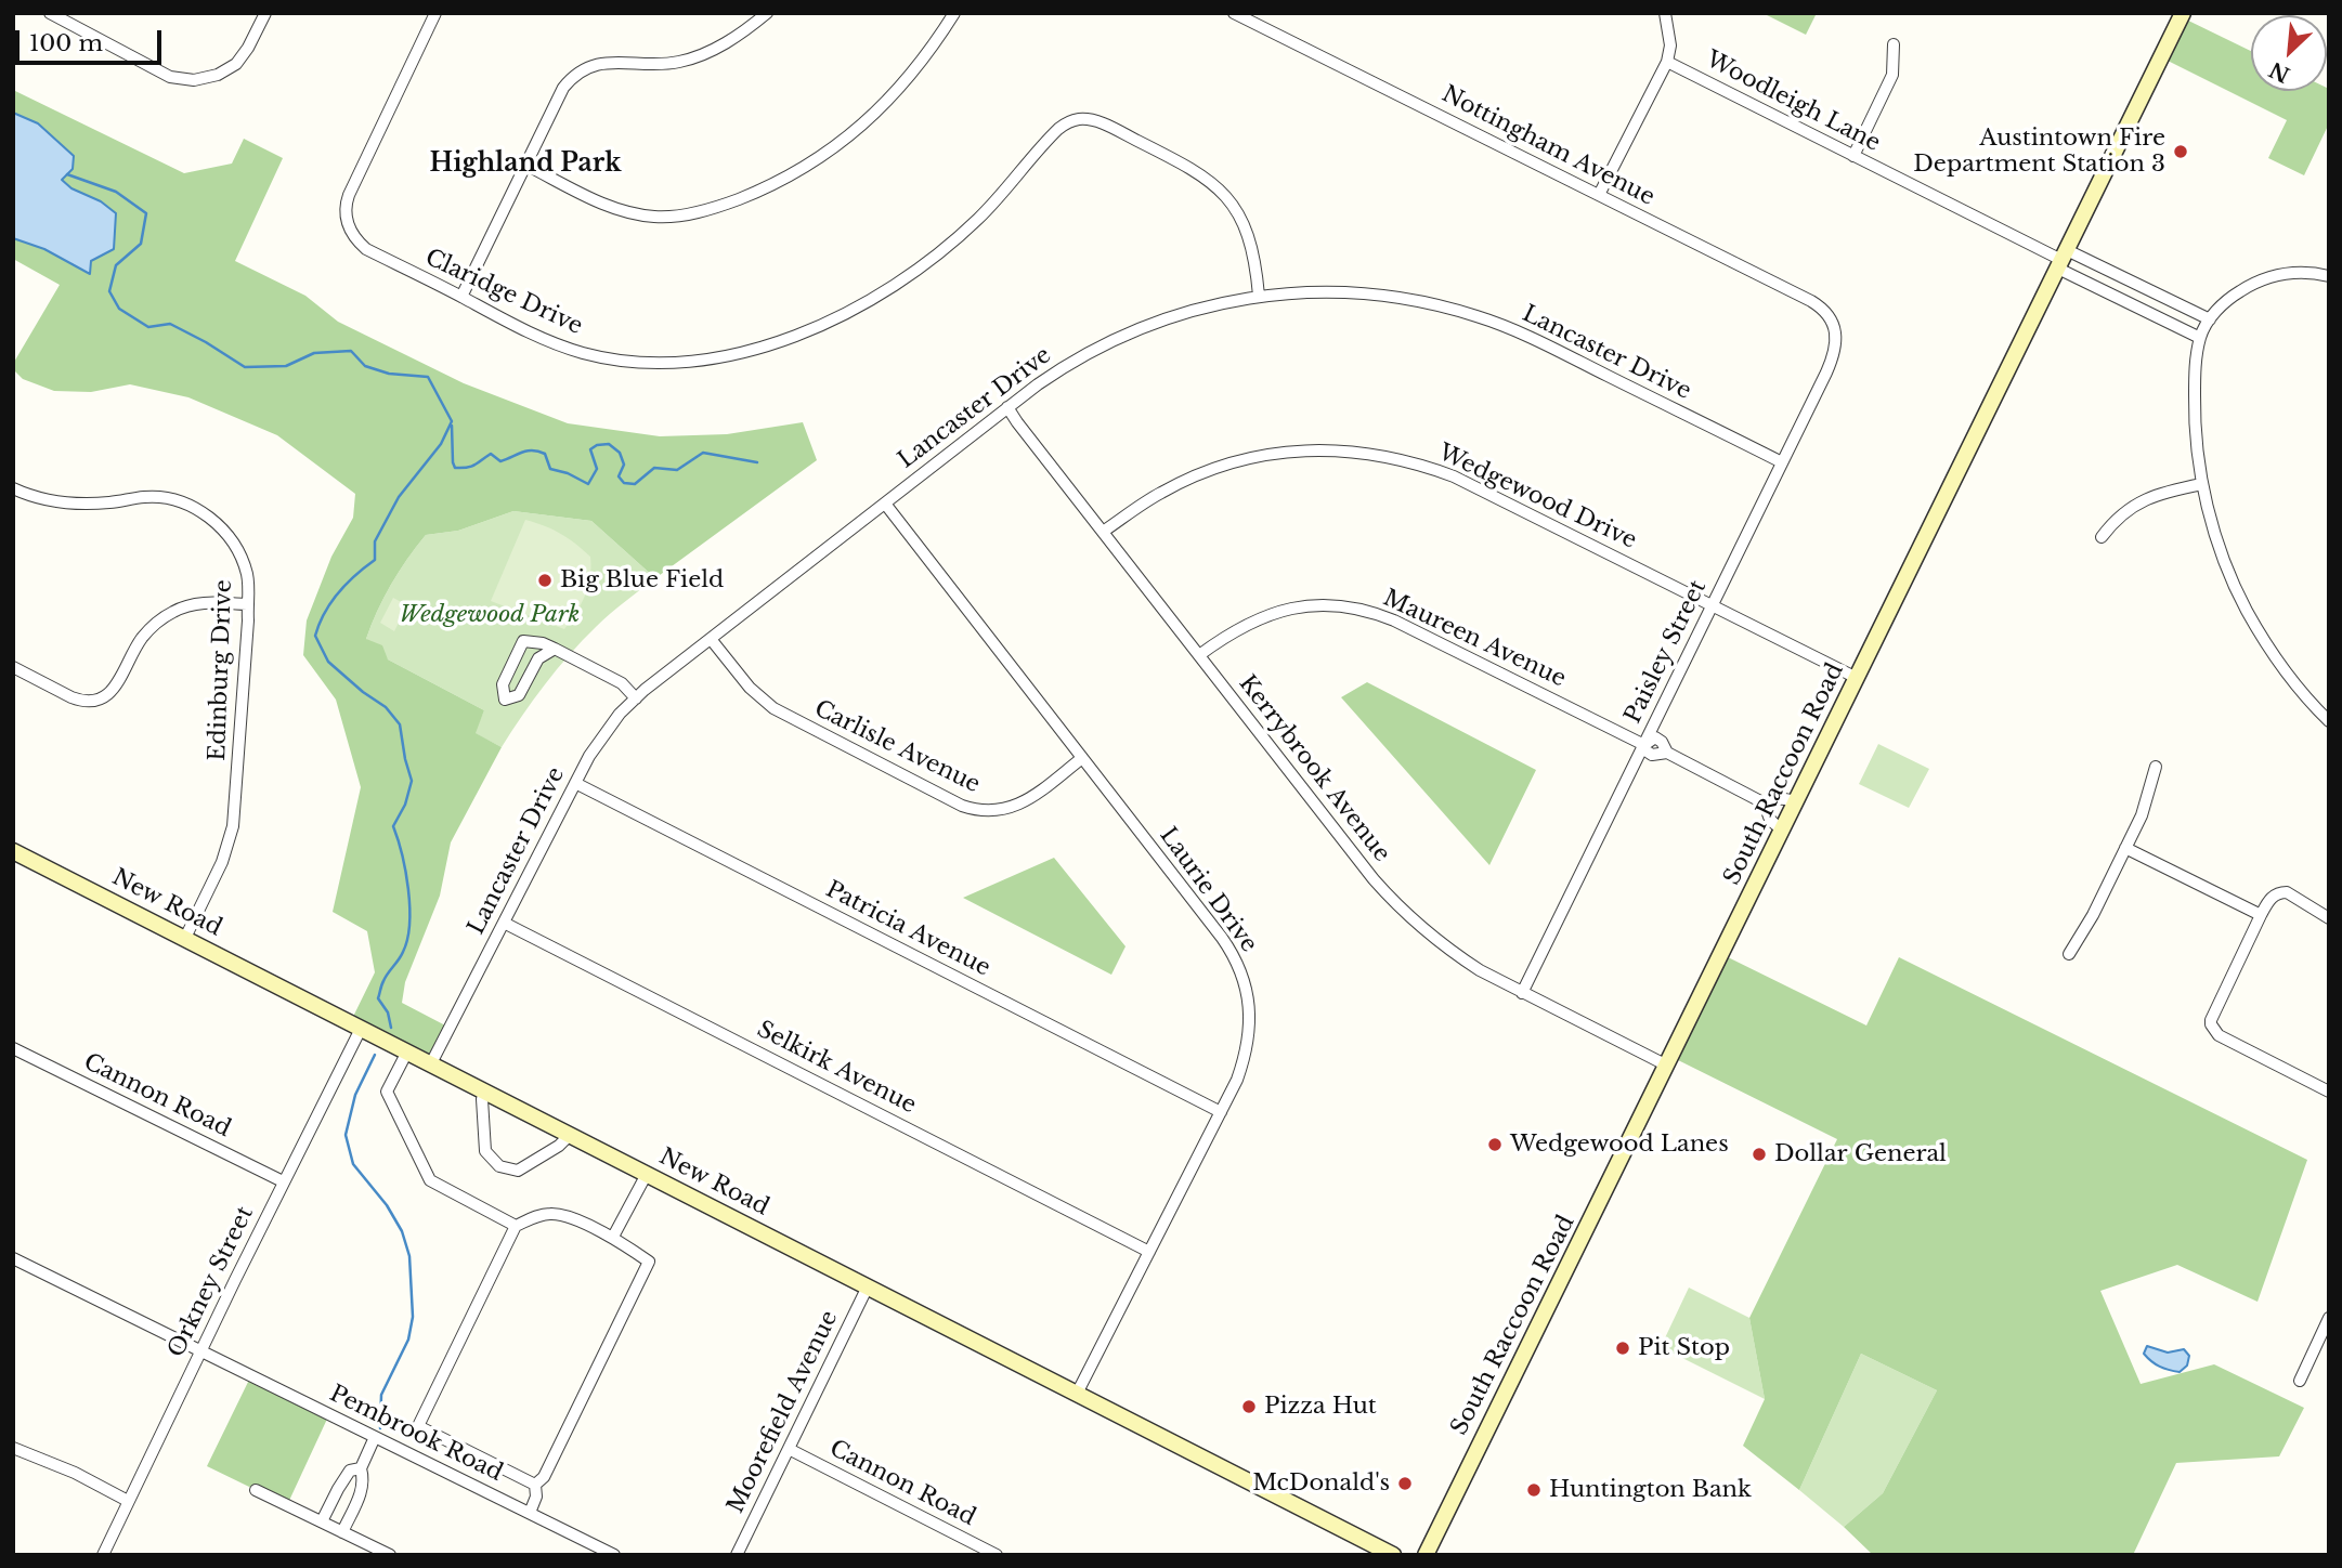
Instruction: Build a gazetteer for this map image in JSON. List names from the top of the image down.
{
  "streets": {
    "street": [
      "Woodleigh Lane",
      "Nottingham Avenue",
      "Claridge Drive",
      "Lancaster Drive",
      "Wedgewood Drive",
      "Maureen Avenue",
      "Paisley Street",
      "Edinburg Drive",
      "Carlisle Avenue",
      "Kerrybrook Avenue",
      "South Raccoon Road",
      "Laurie Drive",
      "New Road",
      "Patricia Avenue",
      "Selkirk Avenue",
      "Cannon Road",
      "Orkney Street",
      "Moorefield Avenue",
      "Pembrook Road"
    ]
  },
  "crossings": [
    ["Woodleigh Lane", "South Raccoon Road"],
    ["Nottingham Avenue", "Paisley Street"],
    ["Claridge Drive", "Lancaster Drive"],
    ["Lancaster Drive", "Paisley Street"],
    ["Lancaster Drive", "Carlisle Avenue"],
    ["Lancaster Drive", "Kerrybrook Avenue"],
    ["Lancaster Drive", "Laurie Drive"],
    ["Lancaster Drive", "New Road"],
    ["Lancaster Drive", "Patricia Avenue"],
    ["Lancaster Drive", "Selkirk Avenue"],
    ["Wedgewood Drive", "Paisley Street"],
    ["Wedgewood Drive", "Kerrybrook Avenue"],
    ["Wedgewood Drive", "South Raccoon Road"],
    ["Maureen Avenue", "Paisley Street"],
    ["Maureen Avenue", "Kerrybrook Avenue"],
    ["Paisley Street", "Kerrybrook Avenue"],
    ["Edinburg Drive", "New Road"],
    ["Carlisle Avenue", "Laurie Drive"],
    ["Kerrybrook Avenue", "South Raccoon Road"],
    ["Laurie Drive", "New Road"],
    ["Laurie Drive", "Patricia Avenue"],
    ["Laurie Drive", "Selkirk Avenue"],
    ["New Road", "Orkney Street"],
    ["New Road", "Moorefield Avenue"],
    ["Cannon Road", "Orkney Street"],
    ["Cannon Road", "Moorefield Avenue"],
    ["Orkney Street", "Pembrook Road"]
  ],
  "districts": ["Highland Park"],
  "parks": ["Wedgewood Park"],
  "places": [
    "Austintown Fire Department Station 3",
    "Big Blue Field",
    "Wedgewood Lanes",
    "Dollar General",
    "Pit Stop",
    "Pizza Hut",
    "McDonald's",
    "Huntington Bank"
  ],
  "scale_bar": "100 m",
  "north": "bottom left"
}
